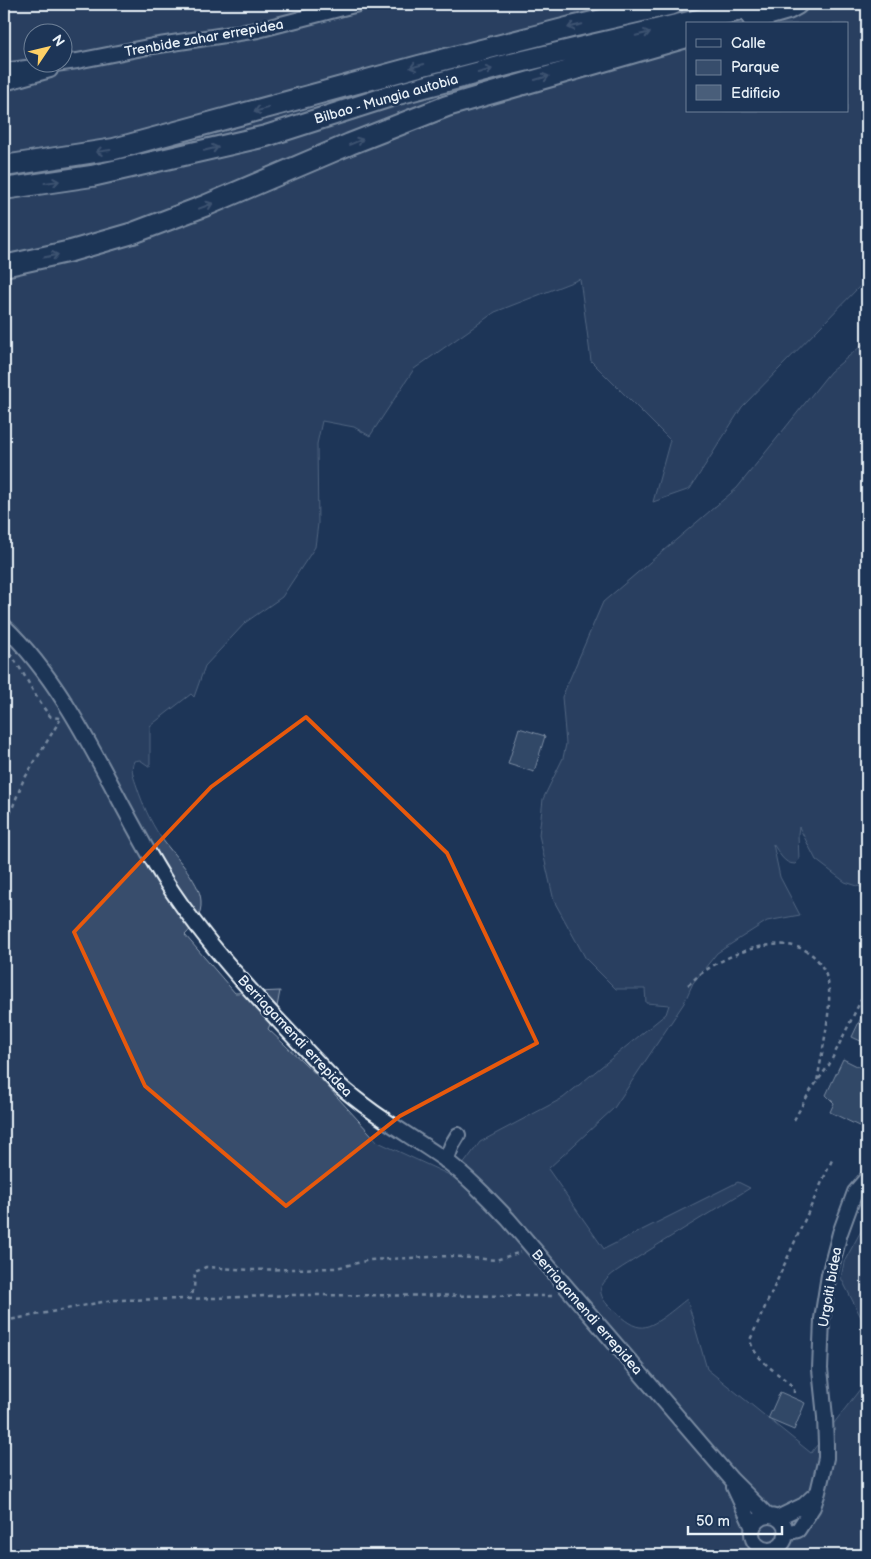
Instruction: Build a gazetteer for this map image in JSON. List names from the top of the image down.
{
  "streets": {
    "highway": ["Bilbao - Mungia autobia"],
    "street": ["Trenbide zahar errepidea", "Berriagamendi errepidea", "Urgoiti bidea"]
  },
  "legend": ["Calle", "Parque", "Edificio"],
  "scale_bar": "50 m",
  "north": "top right"
}
